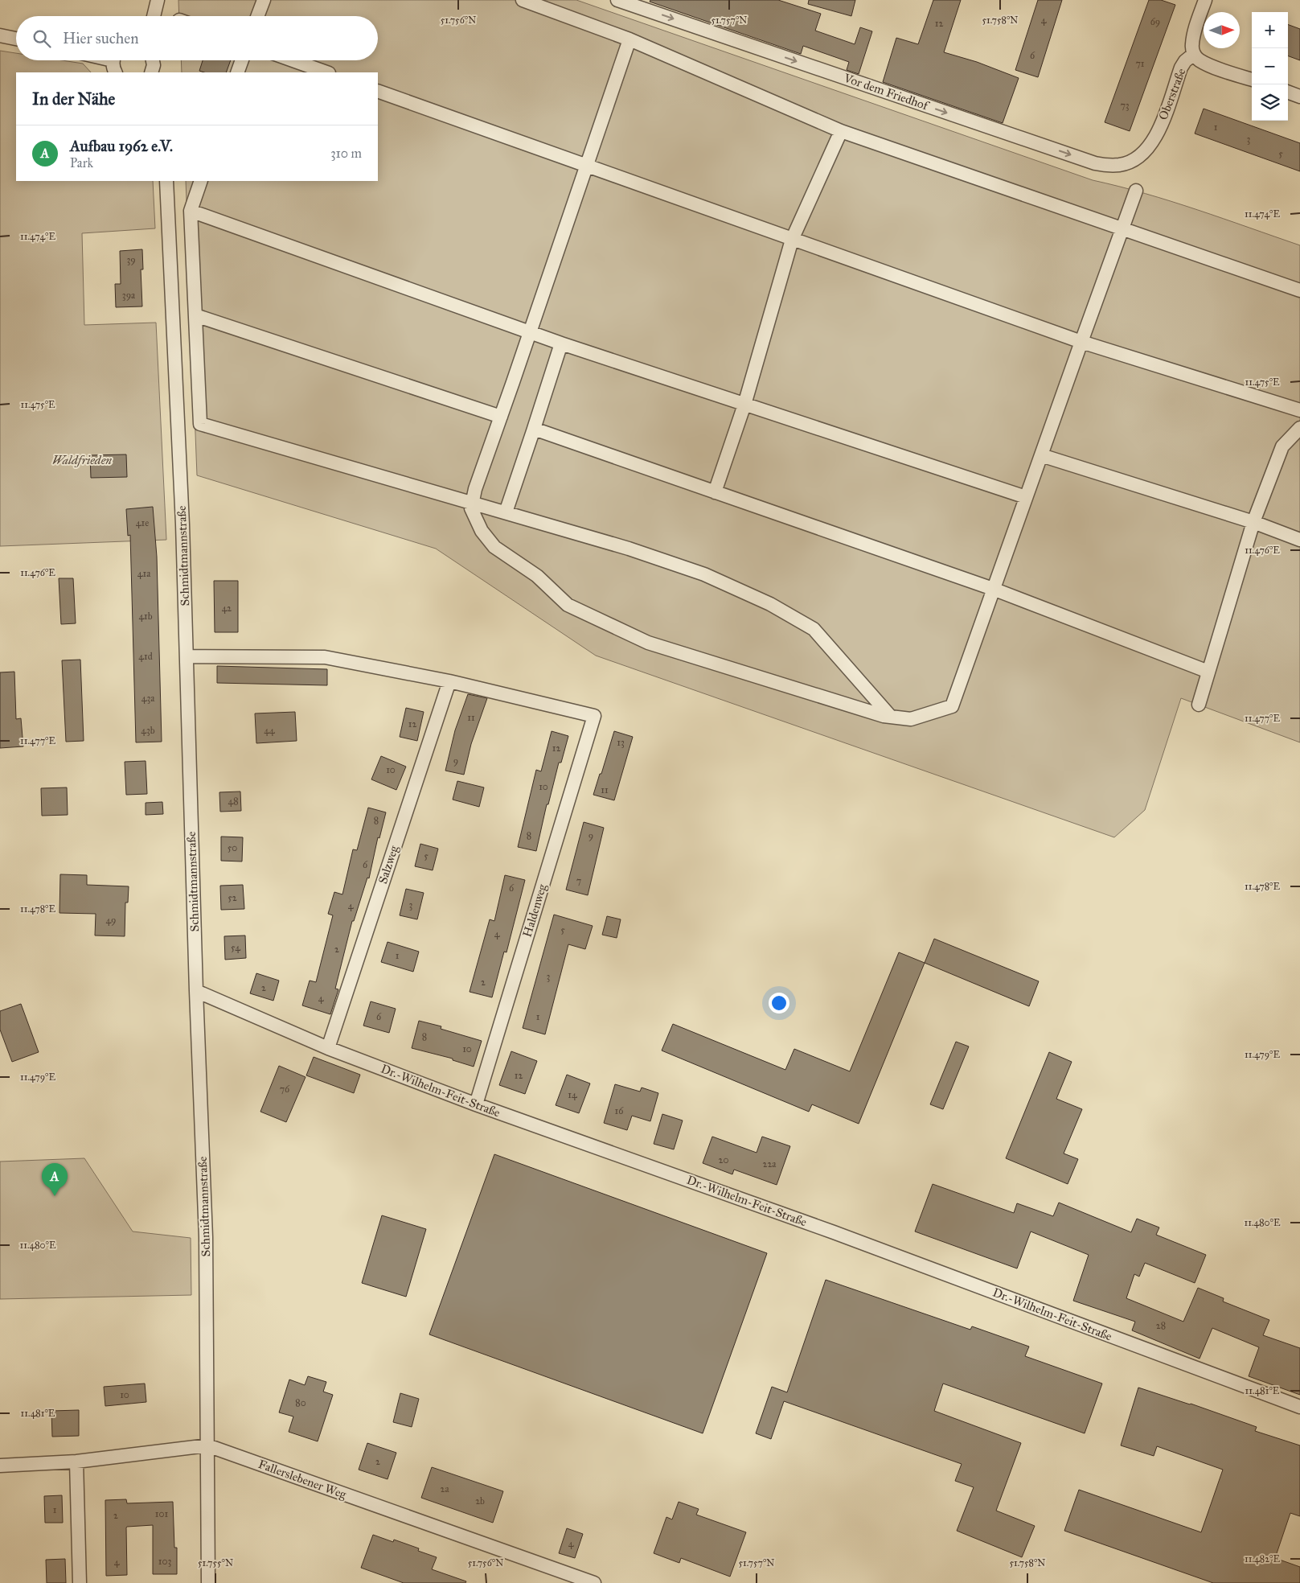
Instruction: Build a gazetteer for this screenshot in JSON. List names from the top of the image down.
{
  "streets": {
    "street": [
      "Vor dem Friedhof",
      "Oberstraße",
      "Schmidtmannstraße",
      "Salzweg",
      "Haldenweg",
      "Dr.-Wilhelm-Feit-Straße",
      "Fallerslebener Weg"
    ]
  },
  "crossings": [
    ["Vor dem Friedhof", "Oberstraße"],
    ["Schmidtmannstraße", "Dr.-Wilhelm-Feit-Straße"],
    ["Schmidtmannstraße", "Fallerslebener Weg"],
    ["Salzweg", "Haldenweg"],
    ["Salzweg", "Dr.-Wilhelm-Feit-Straße"],
    ["Haldenweg", "Dr.-Wilhelm-Feit-Straße"]
  ],
  "parks": ["Waldfrieden"],
  "house_numbers": [
    "4",
    "69",
    "12",
    "6",
    "71",
    "73",
    "1",
    "3",
    "5",
    "39",
    "39a",
    "41e",
    "41a",
    "42",
    "41b",
    "41d",
    "43a",
    "11",
    "12",
    "43b",
    "44",
    "13",
    "12",
    "9",
    "10",
    "10",
    "11",
    "48",
    "8",
    "8",
    "9",
    "50",
    "5",
    "6",
    "7",
    "6",
    "52",
    "3",
    "4",
    "49",
    "5",
    "4",
    "54",
    "2",
    "1",
    "3",
    "2",
    "2",
    "4",
    "6",
    "1",
    "8",
    "10",
    "12",
    "76",
    "14",
    "16",
    "20",
    "22a",
    "28",
    "10",
    "80",
    "2",
    "2a",
    "2b",
    "1",
    "101",
    "2",
    "4",
    "103",
    "4"
  ],
  "north": "right",
  "page": {
    "map_buttons": ["+", "−"],
    "search": "Hier suchen",
    "heading": "In der Nähe",
    "list": [
      {
        "mark": "A",
        "name": "Aufbau 1962 e.V.",
        "note": "Park",
        "value": "310 m"
      }
    ],
    "pins": "A"
  },
  "coordinates": [
    "51.756°N",
    "51.757°N",
    "51.758°N",
    "11.474°E",
    "11.475°E",
    "11.476°E",
    "11.477°E",
    "11.478°E",
    "11.479°E",
    "11.480°E",
    "11.481°E",
    "11.482°E",
    "51.755°N"
  ]
}
